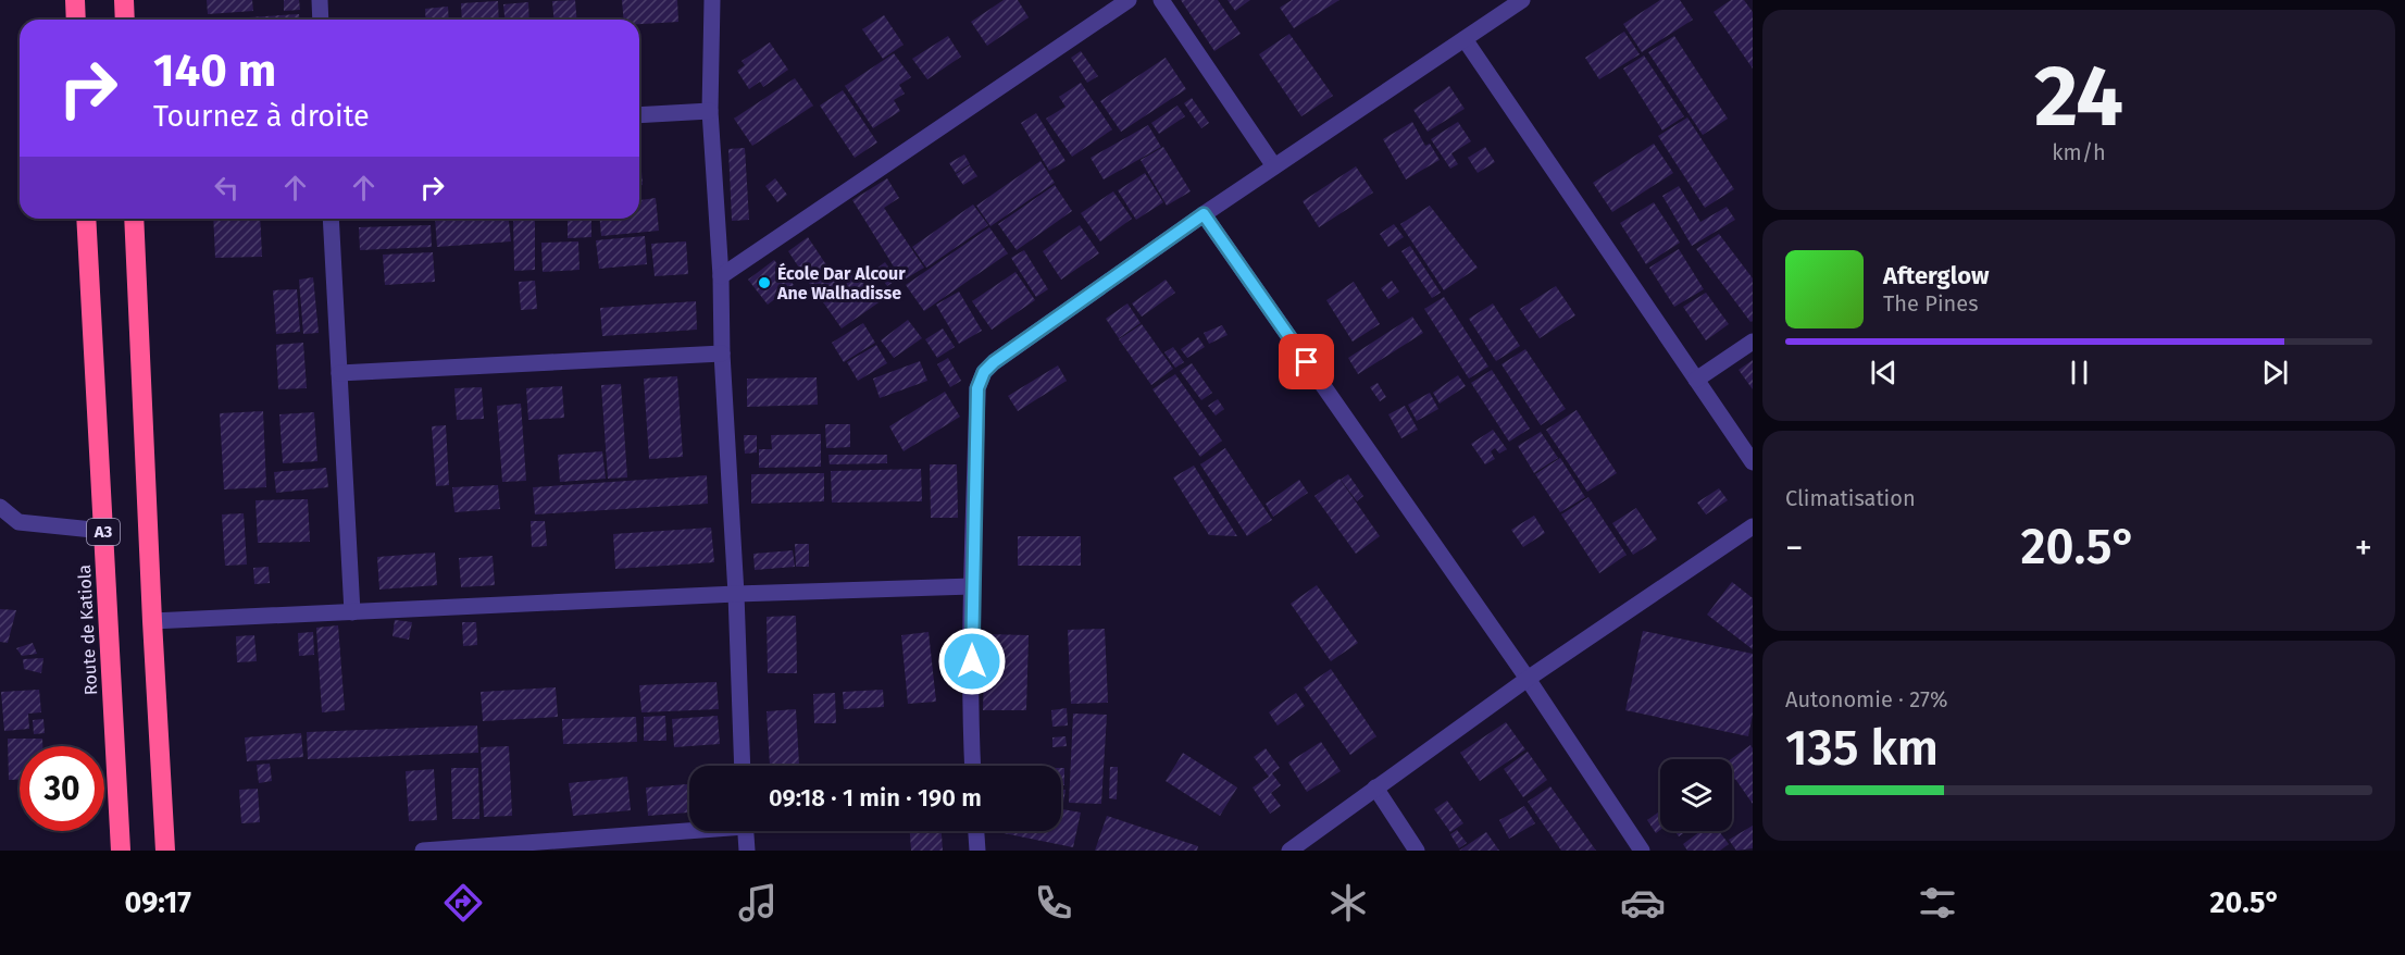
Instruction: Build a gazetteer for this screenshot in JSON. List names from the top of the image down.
{
  "streets": {
    "highway": ["A3", "Route de Katiola"]
  },
  "places": ["École Dar Alcour Ane Walhadisse"],
  "page": {
    "tile": [
      ["24", "km/h"],
      "Climatisation",
      ["Autonomie · 27%", "135 km"]
    ],
    "turn": ["140 m", "Tournez à droite"],
    "song": ["Afterglow", "The Pines"],
    "heat": ["−", "20.5°", "+"],
    "limit": "30",
    "trip": "09:18 · 1 min · 190 m",
    "tabs": ["09:17", "20.5°"]
  }
}
